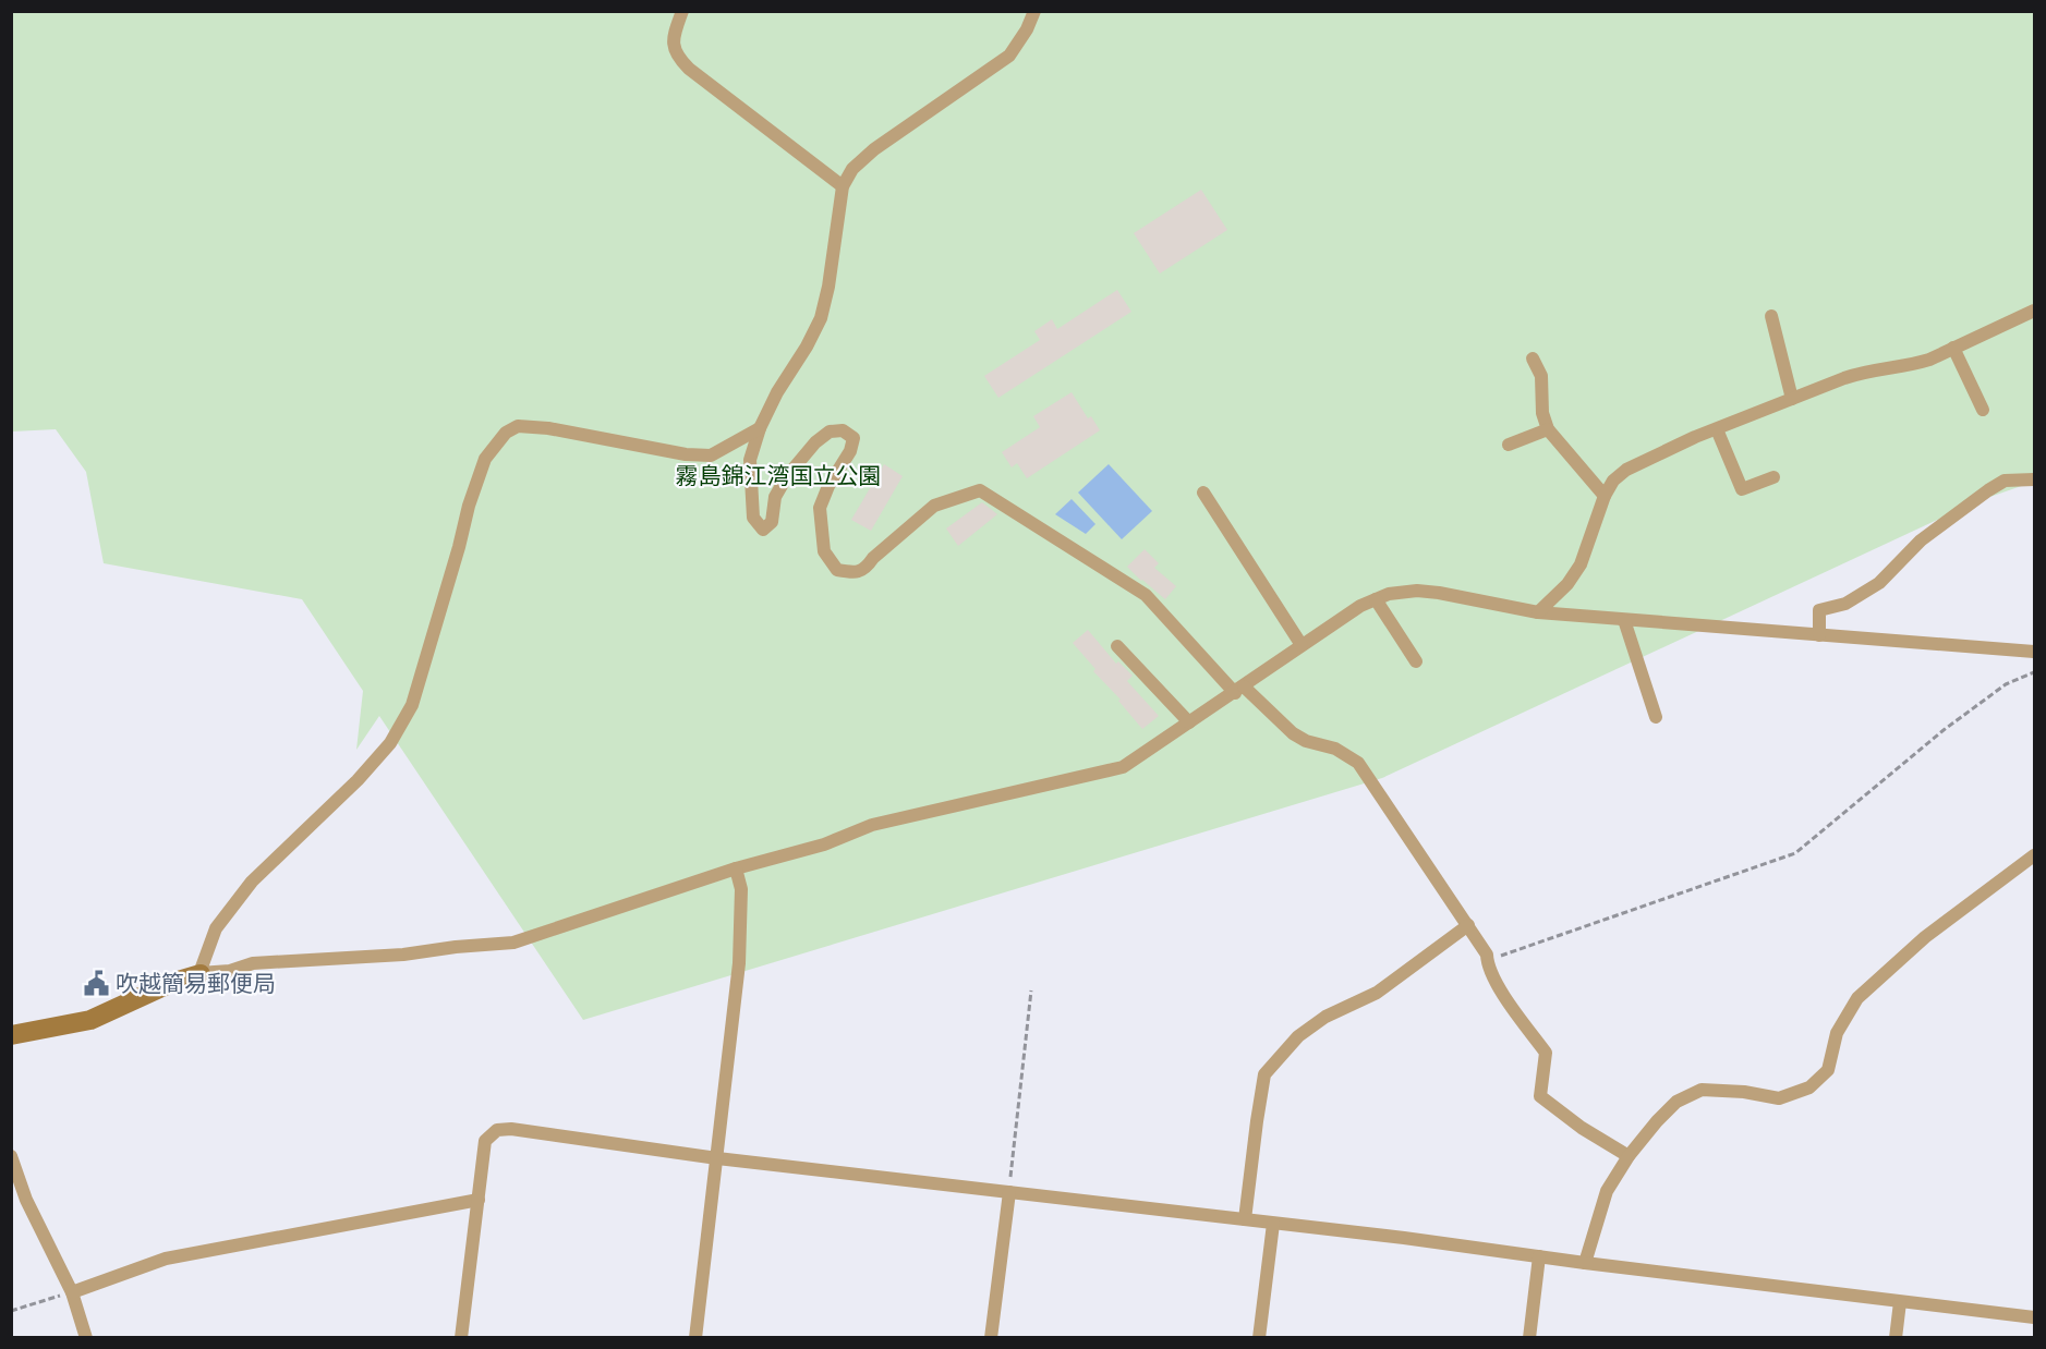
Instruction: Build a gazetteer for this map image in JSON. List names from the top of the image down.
{
  "parks": ["霧島錦江湾国立公園"],
  "places": {
    "public building": ["吹越簡易郵便局"]
  }
}
